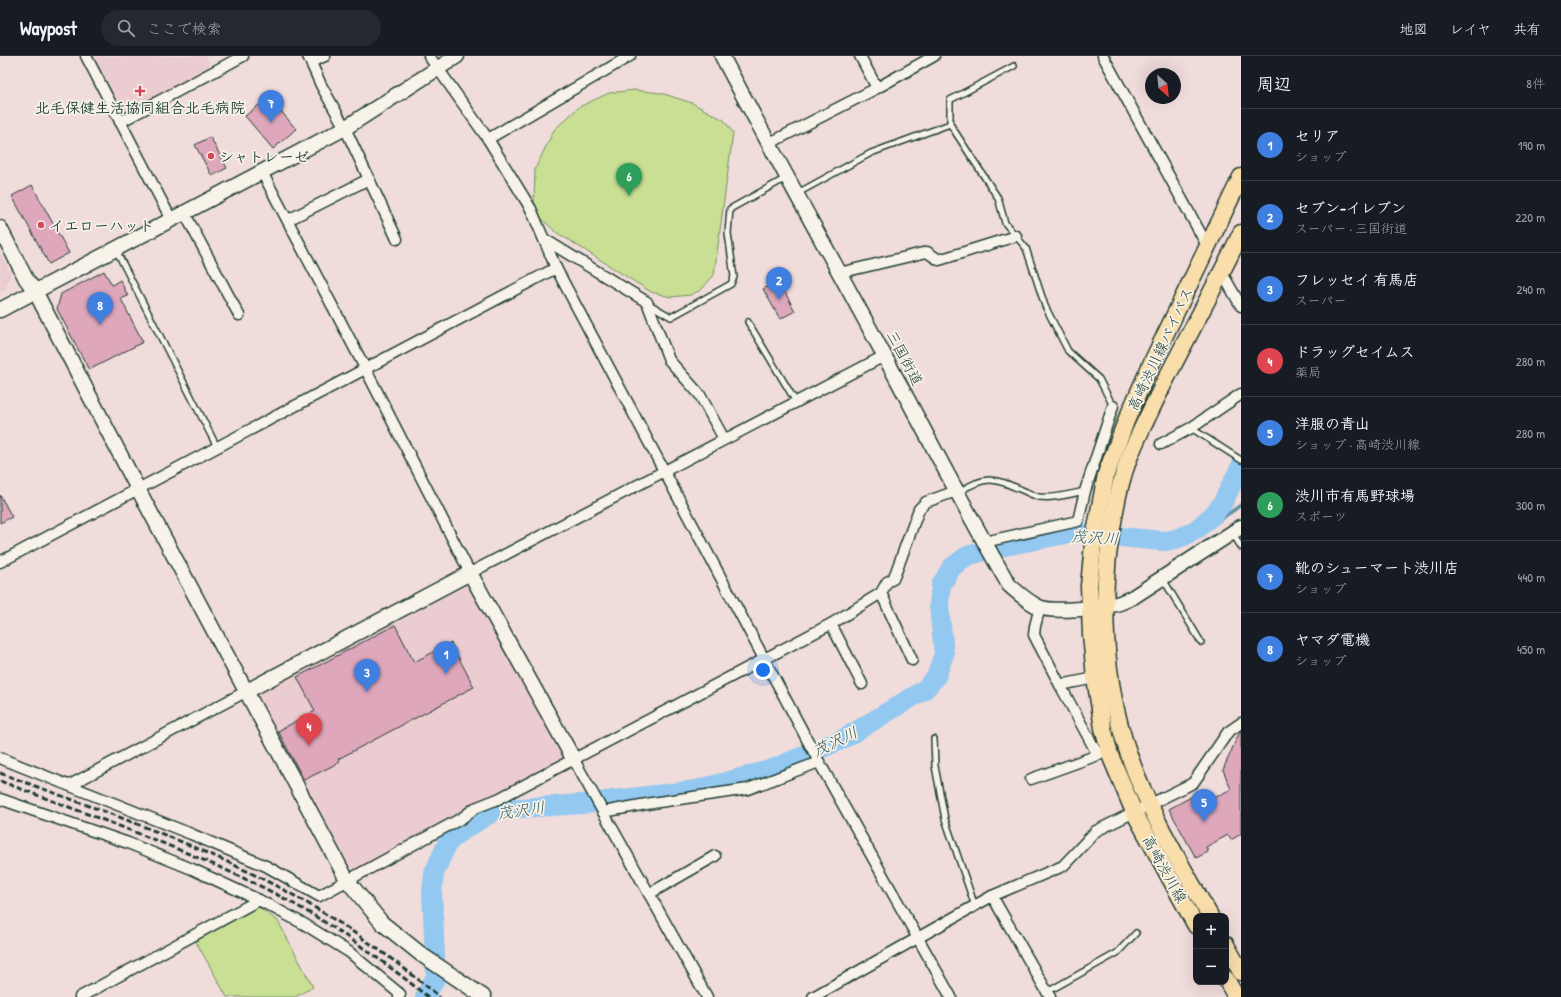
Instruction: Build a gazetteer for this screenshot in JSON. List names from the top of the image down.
{
  "streets": {
    "main road": ["高崎渋川線バイパス", "高崎渋川線"],
    "street": ["三国街道"]
  },
  "crossings": [
    ["高崎渋川線バイパス", "三国街道"],
    ["高崎渋川線バイパス", "高崎渋川線"]
  ],
  "water": ["茂沢川"],
  "places": {
    "health": ["北毛保健生活協同組合北毛病院"],
    "other": ["シャトレーゼ", "イエローハット"]
  },
  "north": "bottom right",
  "page": {
    "header": "Waypost",
    "search": "ここで検索",
    "nav": ["地図", "レイヤ", "共有"],
    "heading": ["周辺", "8件"],
    "pins": [
      "7",
      "6",
      "2",
      "8",
      "1",
      "3",
      "4",
      "5"
    ],
    "list": [
      {
        "mark": "1",
        "name": "セリア",
        "note": "ショップ",
        "value": "190 m"
      },
      {
        "mark": "2",
        "name": "セブン-イレブン",
        "note": "スーパー · 三国街道",
        "value": "220 m"
      },
      {
        "mark": "3",
        "name": "フレッセイ 有馬店",
        "note": "スーパー",
        "value": "240 m"
      },
      {
        "mark": "4",
        "name": "ドラッグセイムス",
        "note": "薬局",
        "value": "280 m"
      },
      {
        "mark": "5",
        "name": "洋服の青山",
        "note": "ショップ · 高崎渋川線",
        "value": "280 m"
      },
      {
        "mark": "6",
        "name": "渋川市有馬野球場",
        "note": "スポーツ",
        "value": "300 m"
      },
      {
        "mark": "7",
        "name": "靴のシューマート渋川店",
        "note": "ショップ",
        "value": "440 m"
      },
      {
        "mark": "8",
        "name": "ヤマダ電機",
        "note": "ショップ",
        "value": "450 m"
      }
    ],
    "map_buttons": ["+", "−"]
  }
}
